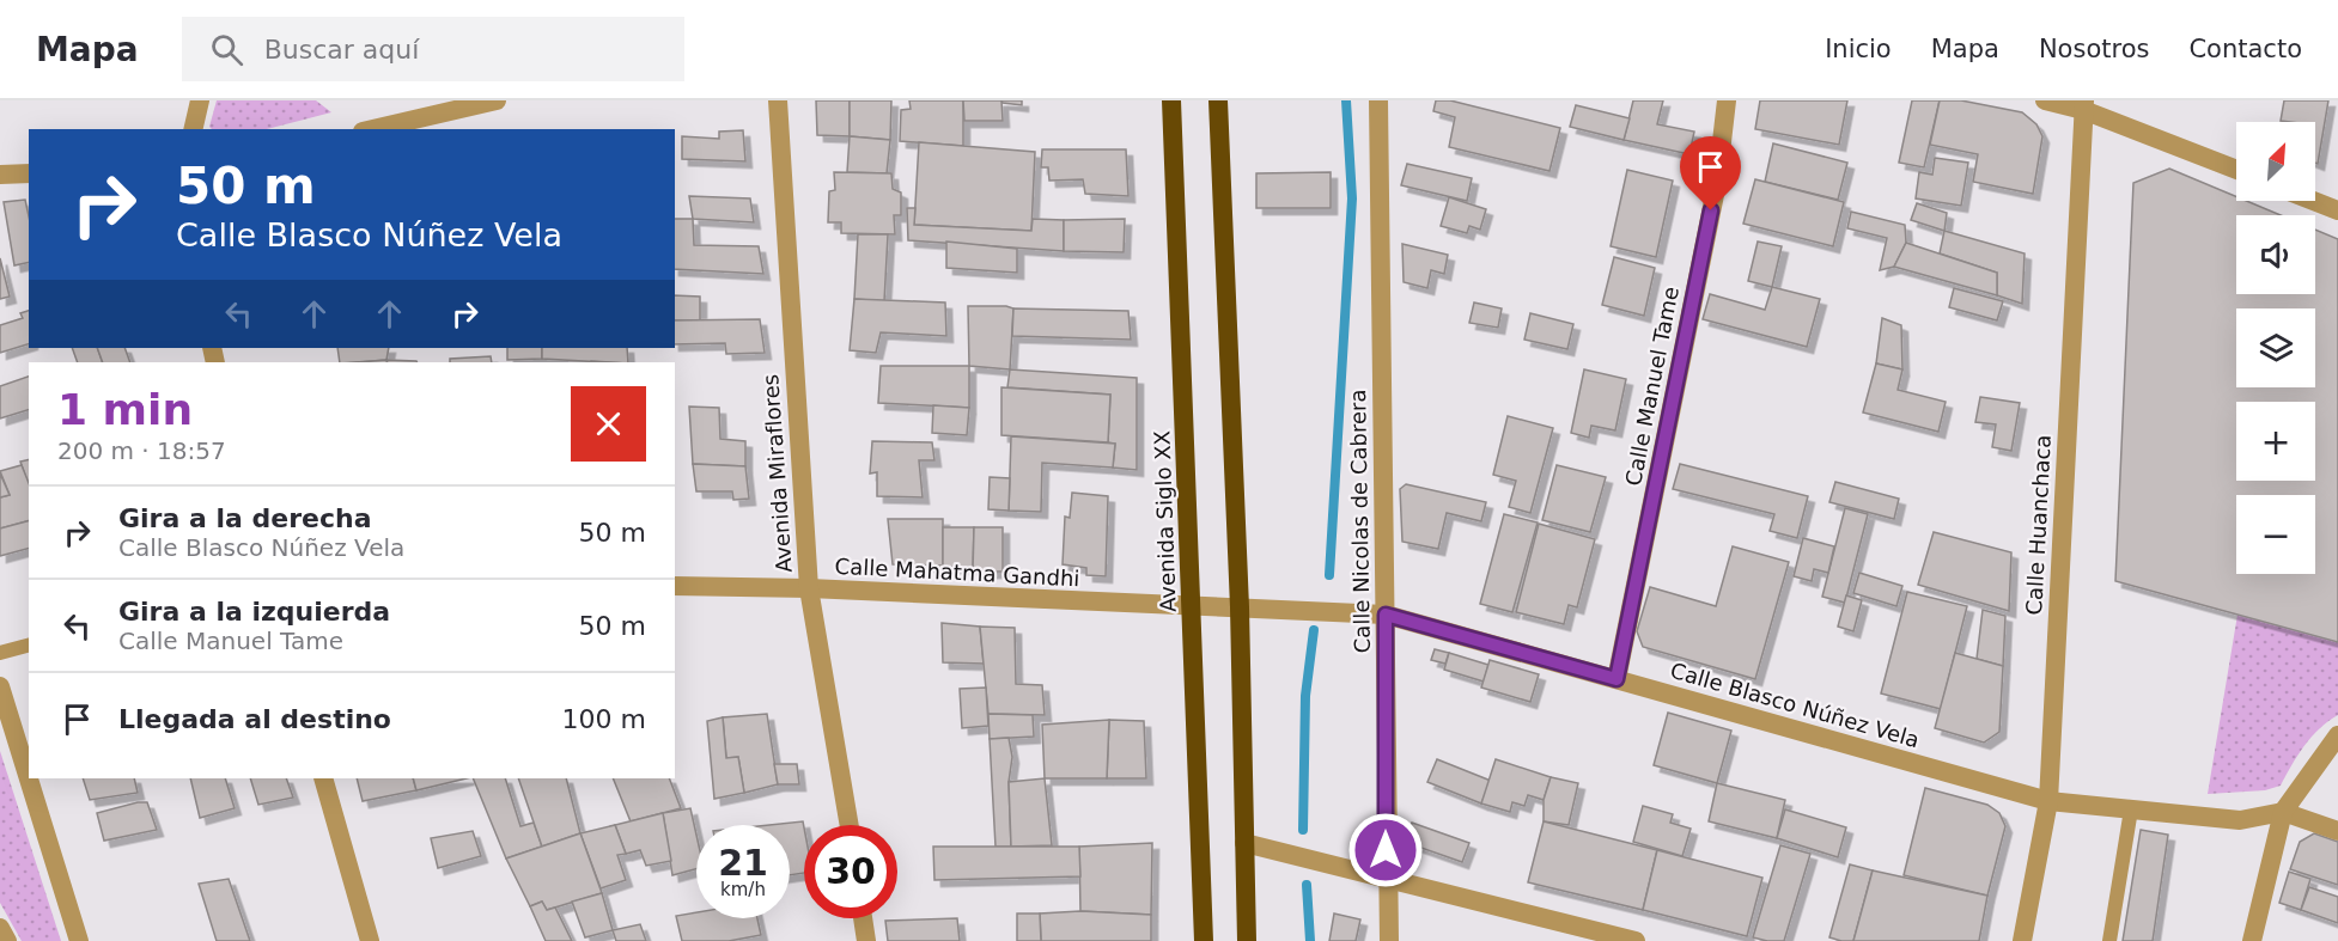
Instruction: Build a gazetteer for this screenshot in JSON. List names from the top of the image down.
{
  "streets": {
    "highway": ["Avenida Siglo XX"],
    "street": [
      "Calle Manuel Tame",
      "Avenida Miraflores",
      "Calle Nicolas de Cabrera",
      "Calle Huanchaca",
      "Calle Mahatma Gandhi",
      "Calle Blasco Núñez Vela"
    ]
  },
  "crossings": [
    ["Calle Manuel Tame", "Calle Blasco Núñez Vela"],
    ["Avenida Miraflores", "Calle Mahatma Gandhi"],
    ["Avenida Siglo XX", "Calle Mahatma Gandhi"],
    ["Calle Nicolas de Cabrera", "Calle Blasco Núñez Vela"],
    ["Calle Huanchaca", "Calle Blasco Núñez Vela"],
    ["Calle Mahatma Gandhi", "Calle Blasco Núñez Vela"]
  ],
  "north": "top right",
  "page": {
    "header": "Mapa",
    "search": "Buscar aquí",
    "nav": [
      "Inicio",
      "Mapa",
      "Nosotros",
      "Contacto"
    ],
    "map_buttons": ["+", "−"],
    "turn": ["50 m", "Calle Blasco Núñez Vela"],
    "heading": ["1 min", "200 m · 18:57"],
    "list": [
      {
        "name": "Gira a la derecha",
        "note": "Calle Blasco Núñez Vela",
        "value": "50 m"
      },
      {
        "name": "Gira a la izquierda",
        "note": "Calle Manuel Tame",
        "value": "50 m"
      },
      {
        "name": "Llegada al destino",
        "value": "100 m"
      }
    ],
    "speed": "21 km/h",
    "limit": "30"
  }
}
